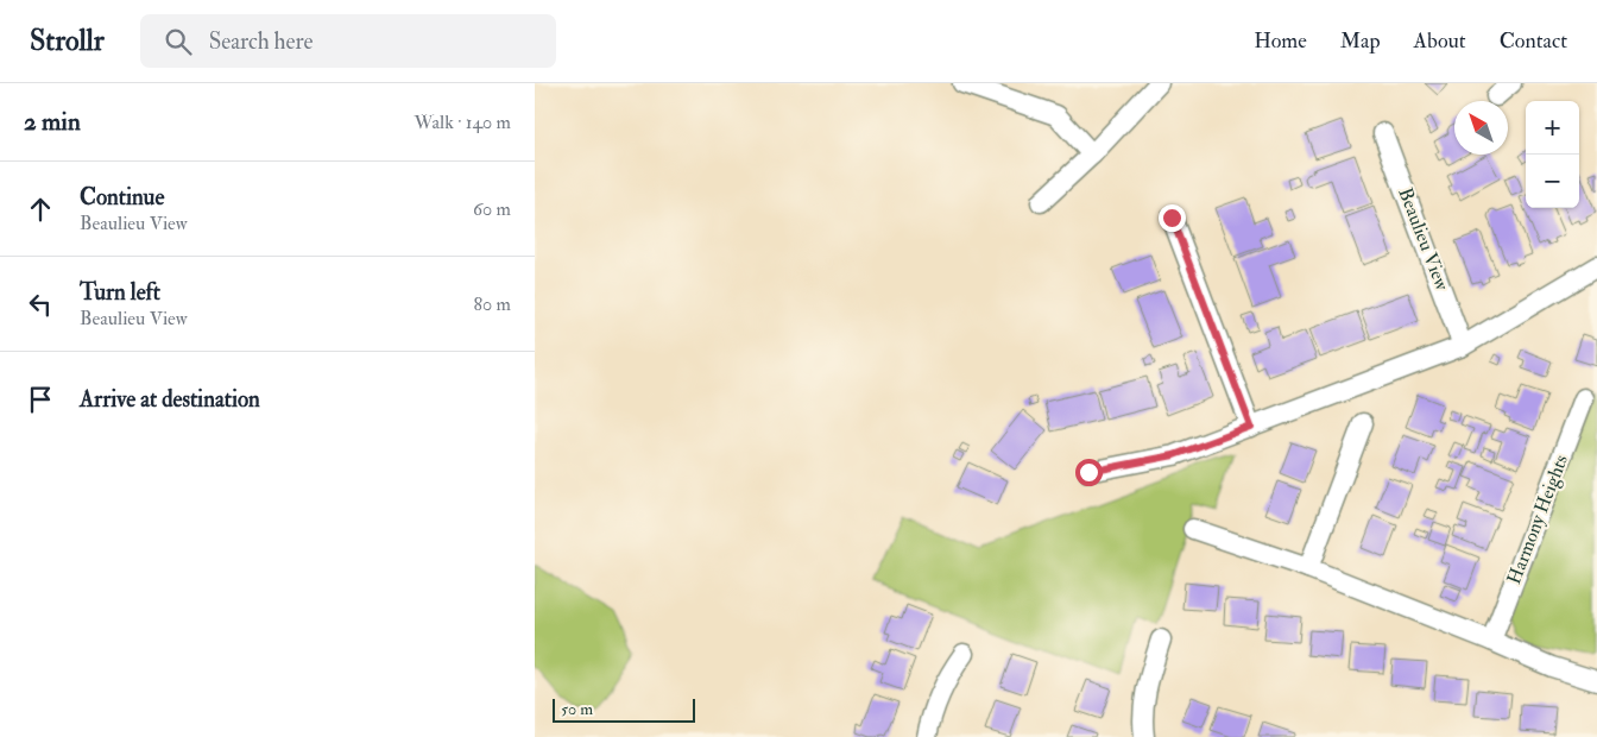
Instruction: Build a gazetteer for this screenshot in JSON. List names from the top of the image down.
{
  "streets": {
    "street": ["Beaulieu View", "Harmony Heights"]
  },
  "scale_bar": "50 m",
  "north": "top left",
  "page": {
    "header": "Strollr",
    "search": "Search here",
    "nav": [
      "Home",
      "Map",
      "About",
      "Contact"
    ],
    "heading": ["2 min", "Walk · 140 m"],
    "map_buttons": ["+", "−"],
    "list": [
      ["Continue", "Beaulieu View", "60 m"],
      ["Turn left", "Beaulieu View", "80 m"],
      "Arrive at destination"
    ],
    "scale": "50 m"
  }
}
